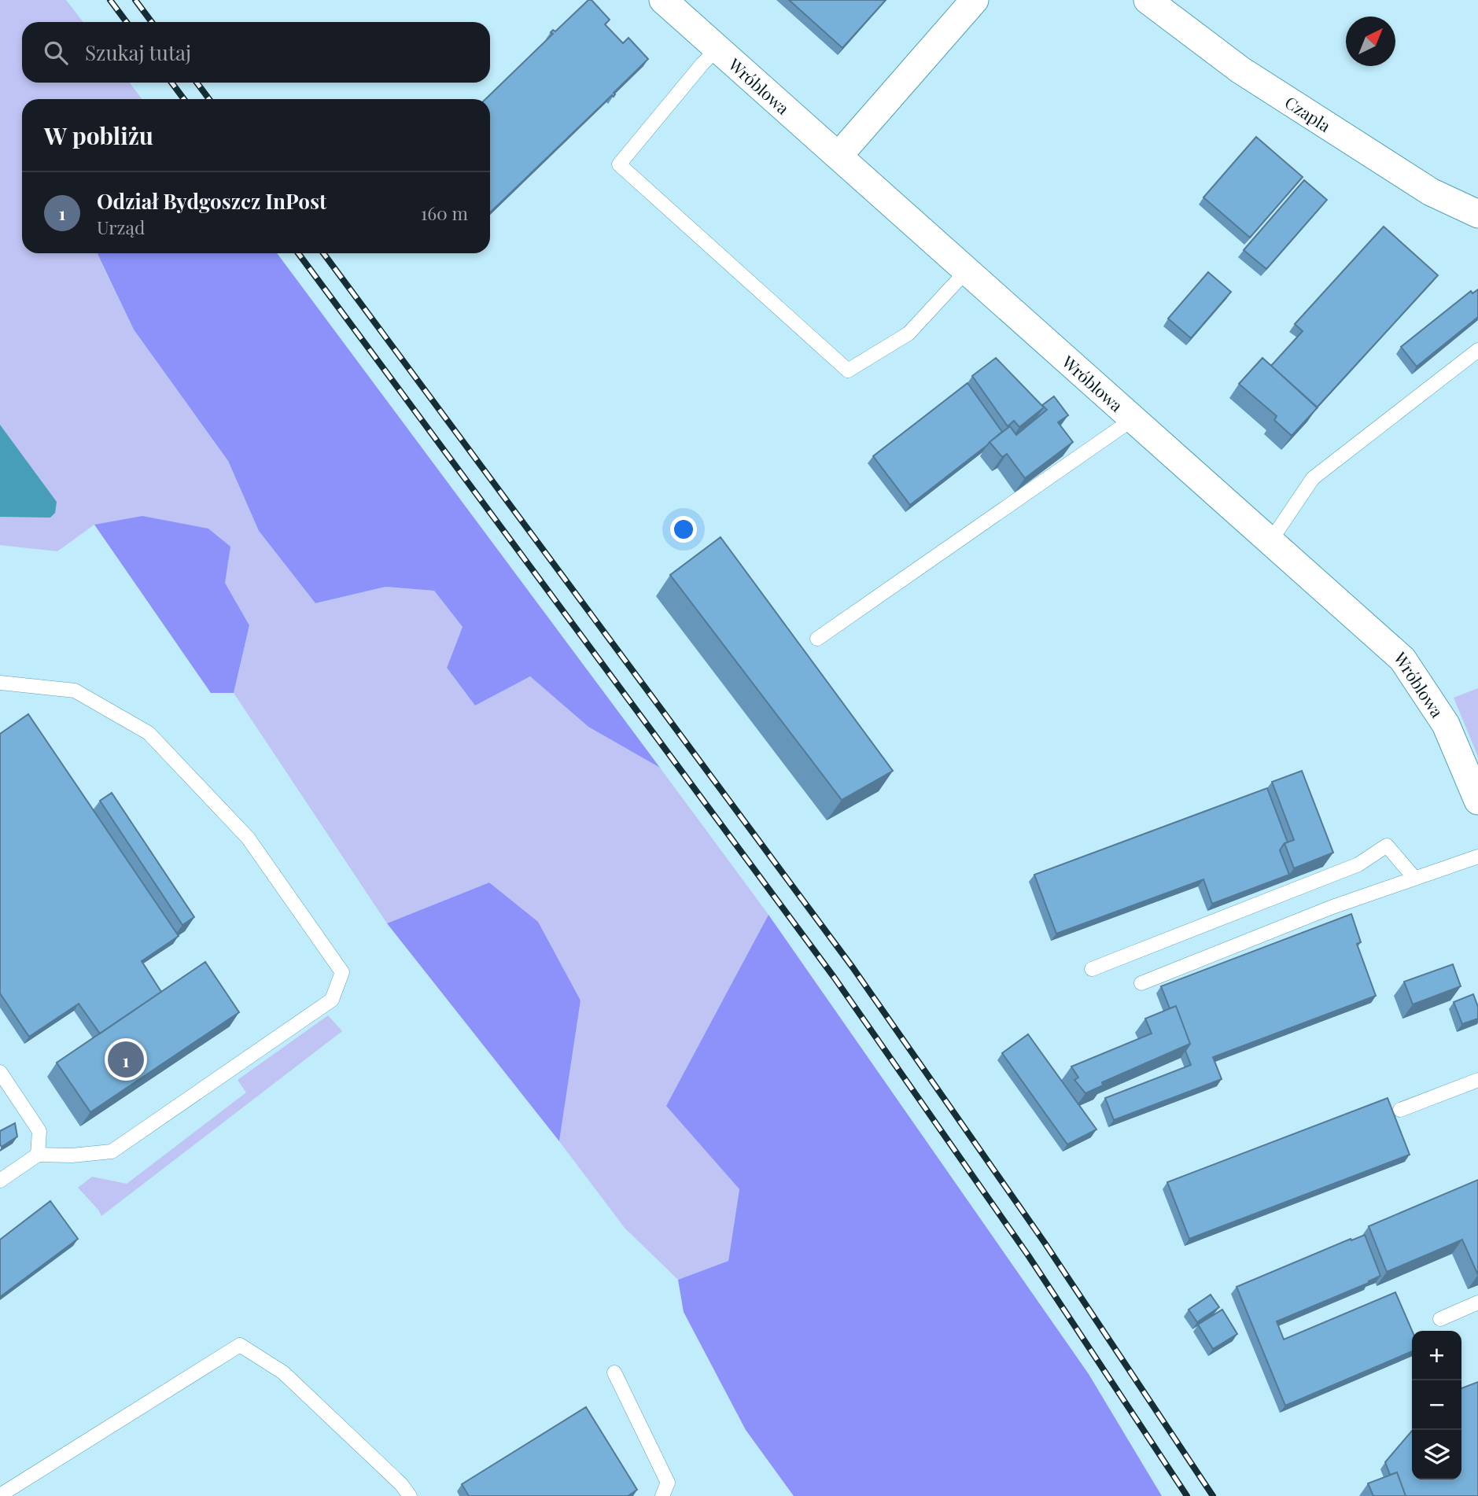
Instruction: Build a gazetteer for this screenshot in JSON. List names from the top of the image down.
{
  "streets": {
    "street": ["Wróblowa", "Czapla"]
  },
  "north": "top right",
  "page": {
    "search": "Szukaj tutaj",
    "heading": "W pobliżu",
    "list": [
      {
        "mark": "1",
        "name": "Odział Bydgoszcz InPost",
        "note": "Urząd",
        "value": "160 m"
      }
    ],
    "pins": "1",
    "map_buttons": ["+", "−"]
  }
}
